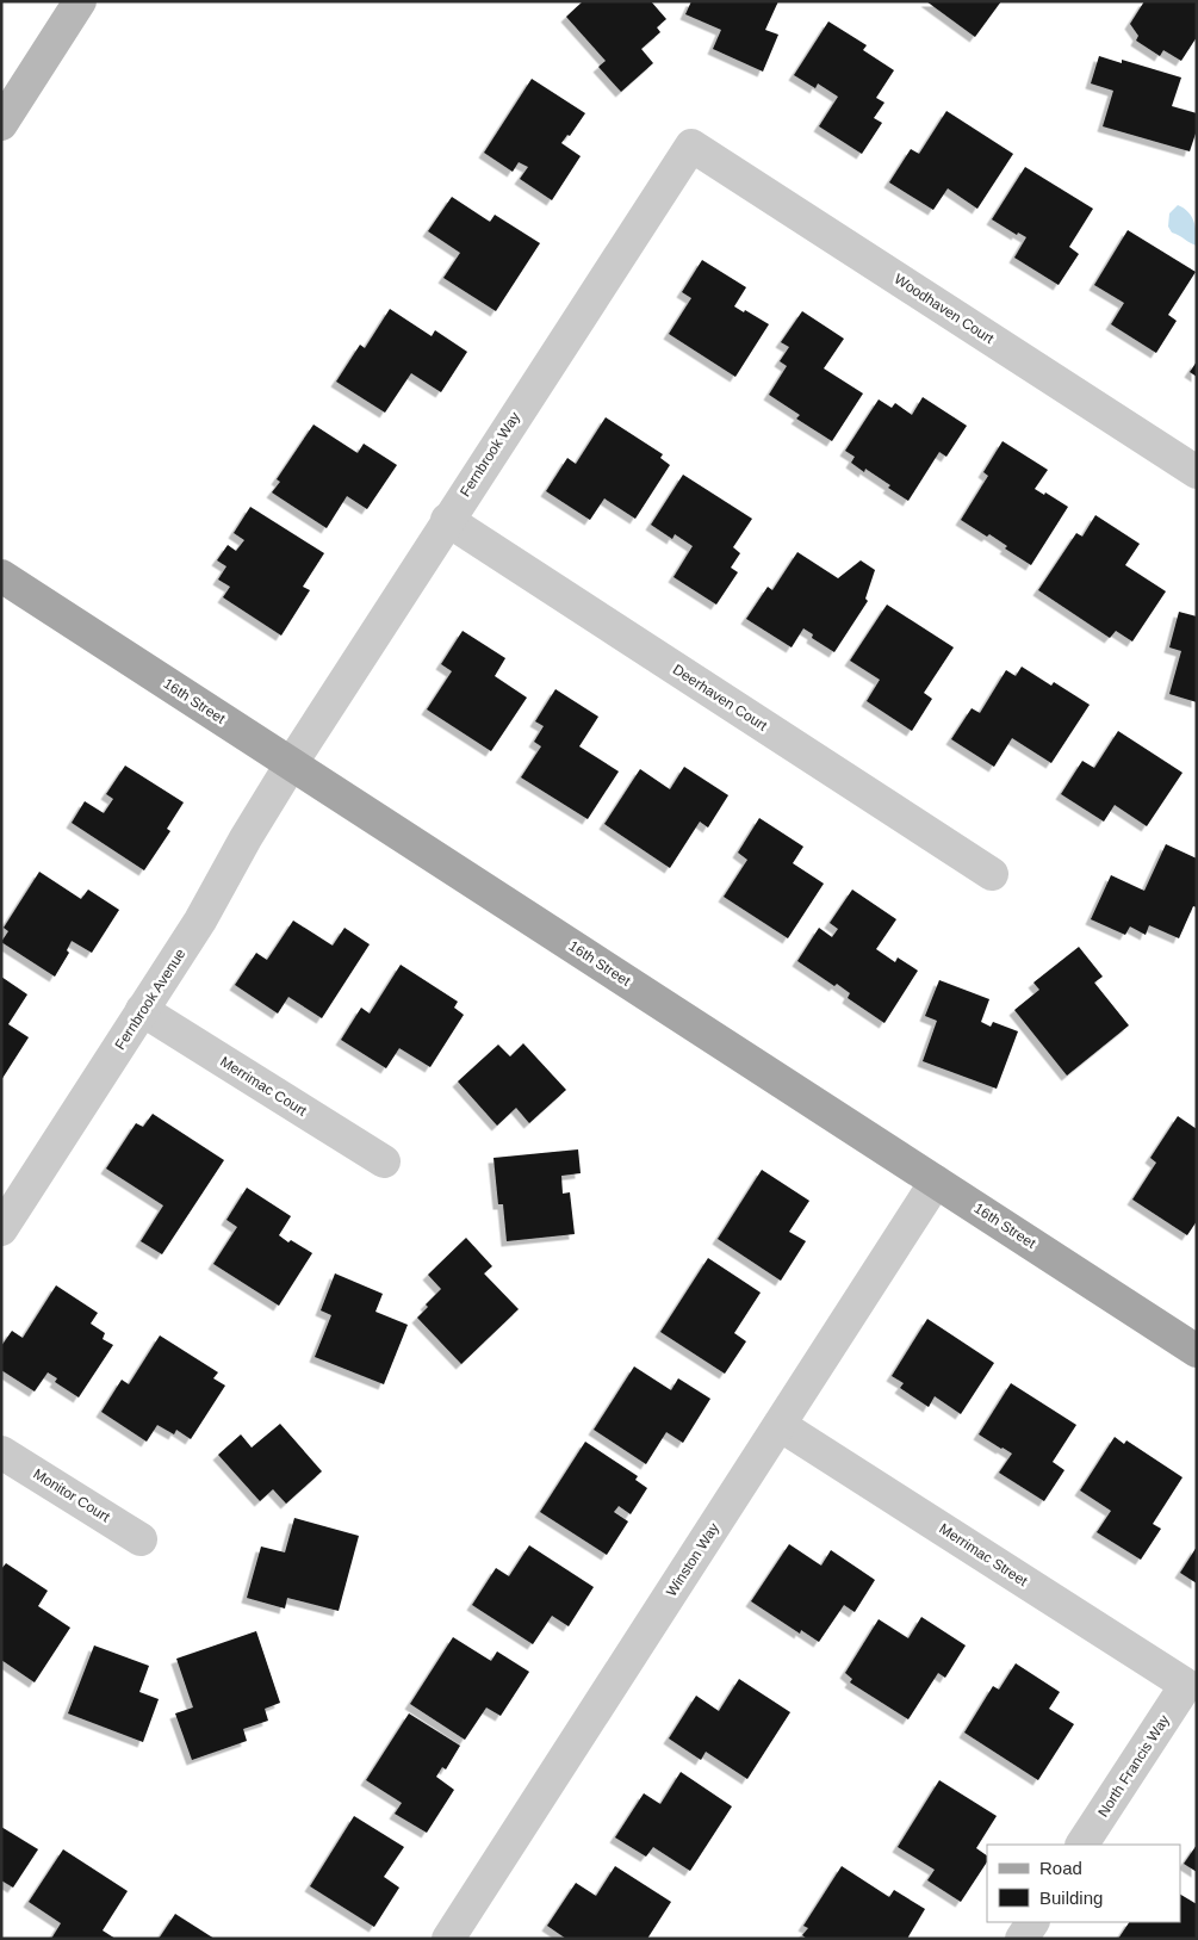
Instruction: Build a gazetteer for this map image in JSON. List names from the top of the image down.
{
  "streets": {
    "main road": ["16th Street"],
    "street": [
      "Woodhaven Court",
      "Fernbrook Way",
      "Deerhaven Court",
      "Fernbrook Avenue",
      "Merrimac Court",
      "Monitor Court",
      "Merrimac Street",
      "Winston Way",
      "North Francis Way"
    ]
  },
  "crossings": [
    ["Woodhaven Court", "Fernbrook Way"],
    ["Fernbrook Way", "Deerhaven Court"],
    ["Fernbrook Way", "16th Street"],
    ["Fernbrook Way", "Fernbrook Avenue"],
    ["16th Street", "Fernbrook Avenue"],
    ["16th Street", "Winston Way"],
    ["Fernbrook Avenue", "Merrimac Court"],
    ["Merrimac Street", "Winston Way"],
    ["Merrimac Street", "North Francis Way"]
  ],
  "legend": ["Road", "Building"]
}
